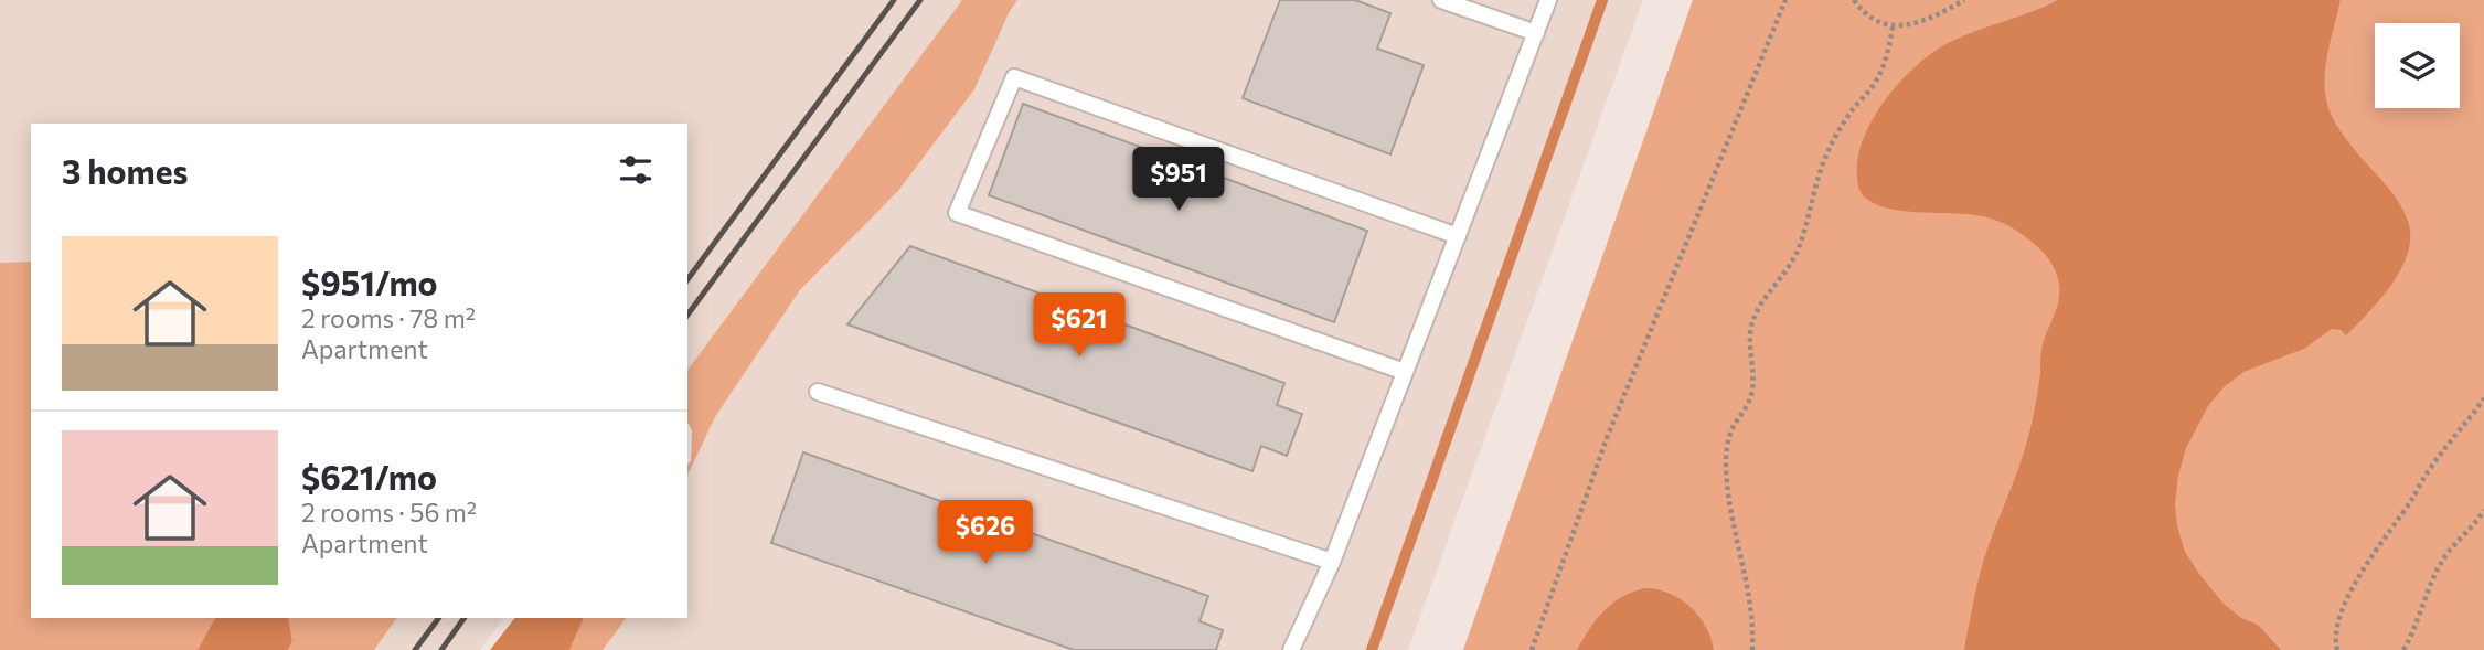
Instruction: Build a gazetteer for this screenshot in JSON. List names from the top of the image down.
{
  "page": {
    "heading": "3 homes",
    "price": ["$951", "$621", "$626"],
    "list": [
      {
        "name": "$951/mo",
        "note": "2 rooms · 78 m² · Apartment"
      },
      {
        "name": "$621/mo",
        "note": "2 rooms · 56 m² · Apartment"
      }
    ]
  }
}
